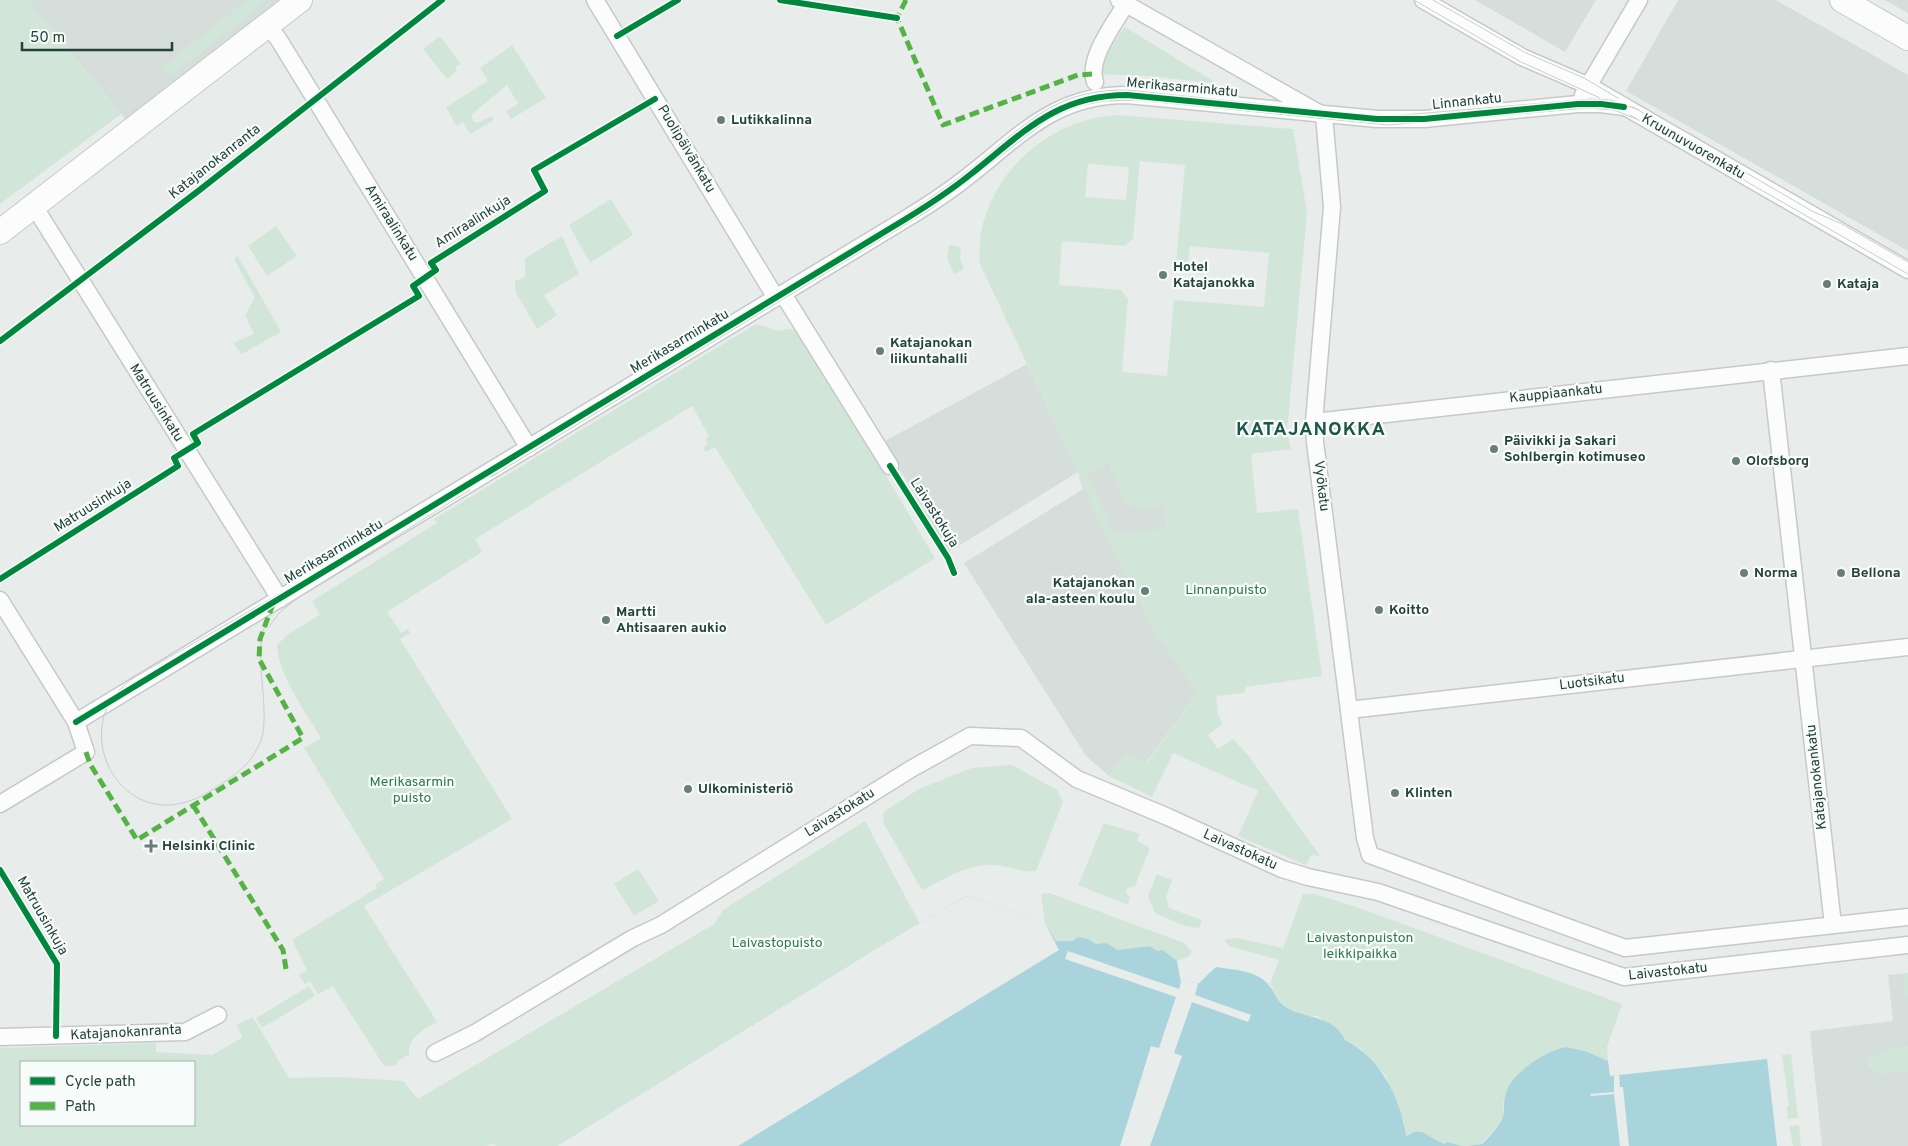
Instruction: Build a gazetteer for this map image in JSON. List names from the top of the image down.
{
  "streets": {
    "street": [
      "Merikasarminkatu",
      "Linnankatu",
      "Kruunuvuorenkatu",
      "Puolipäivänkatu",
      "Katajanokanranta",
      "Amiraalinkatu",
      "Kauppiaankatu",
      "Matruusinkatu",
      "Vyökatu",
      "Luotsikatu",
      "Katajanokankatu",
      "Laivastokatu"
    ],
    "cycle path": ["Amiraalinkuja", "Matruusinkuja", "Laivastokuja"]
  },
  "crossings": [
    ["Merikasarminkatu", "Linnankatu"],
    ["Merikasarminkatu", "Puolipäivänkatu"],
    ["Merikasarminkatu", "Amiraalinkatu"],
    ["Merikasarminkatu", "Matruusinkatu"],
    ["Merikasarminkatu", "Vyökatu"],
    ["Linnankatu", "Kruunuvuorenkatu"],
    ["Linnankatu", "Vyökatu"],
    ["Kauppiaankatu", "Vyökatu"],
    ["Kauppiaankatu", "Katajanokankatu"],
    ["Vyökatu", "Luotsikatu"],
    ["Vyökatu", "Laivastokatu"],
    ["Luotsikatu", "Katajanokankatu"],
    ["Katajanokankatu", "Laivastokatu"]
  ],
  "districts": ["KATAJANOKKA"],
  "parks": [
    "Linnanpuisto",
    "Merikasarmin puisto",
    "Laivastonpuiston leikkipaikka",
    "Laivastopuisto"
  ],
  "places": {
    "other": [
      "Lutikkalinna",
      "Hotel Katajanokka",
      "Kataja",
      "Katajanokan liikuntahalli",
      "Päivikki ja Sakari Sohlbergin kotimuseo",
      "Olofsborg",
      "Norma",
      "Bellona",
      "Katajanokan ala-asteen koulu",
      "Koitto",
      "Martti Ahtisaaren aukio",
      "Ulkoministeriö",
      "Klinten"
    ],
    "health": ["Helsinki Clinic"]
  },
  "legend": ["Cycle path", "Path"],
  "scale_bar": "50 m"
}
